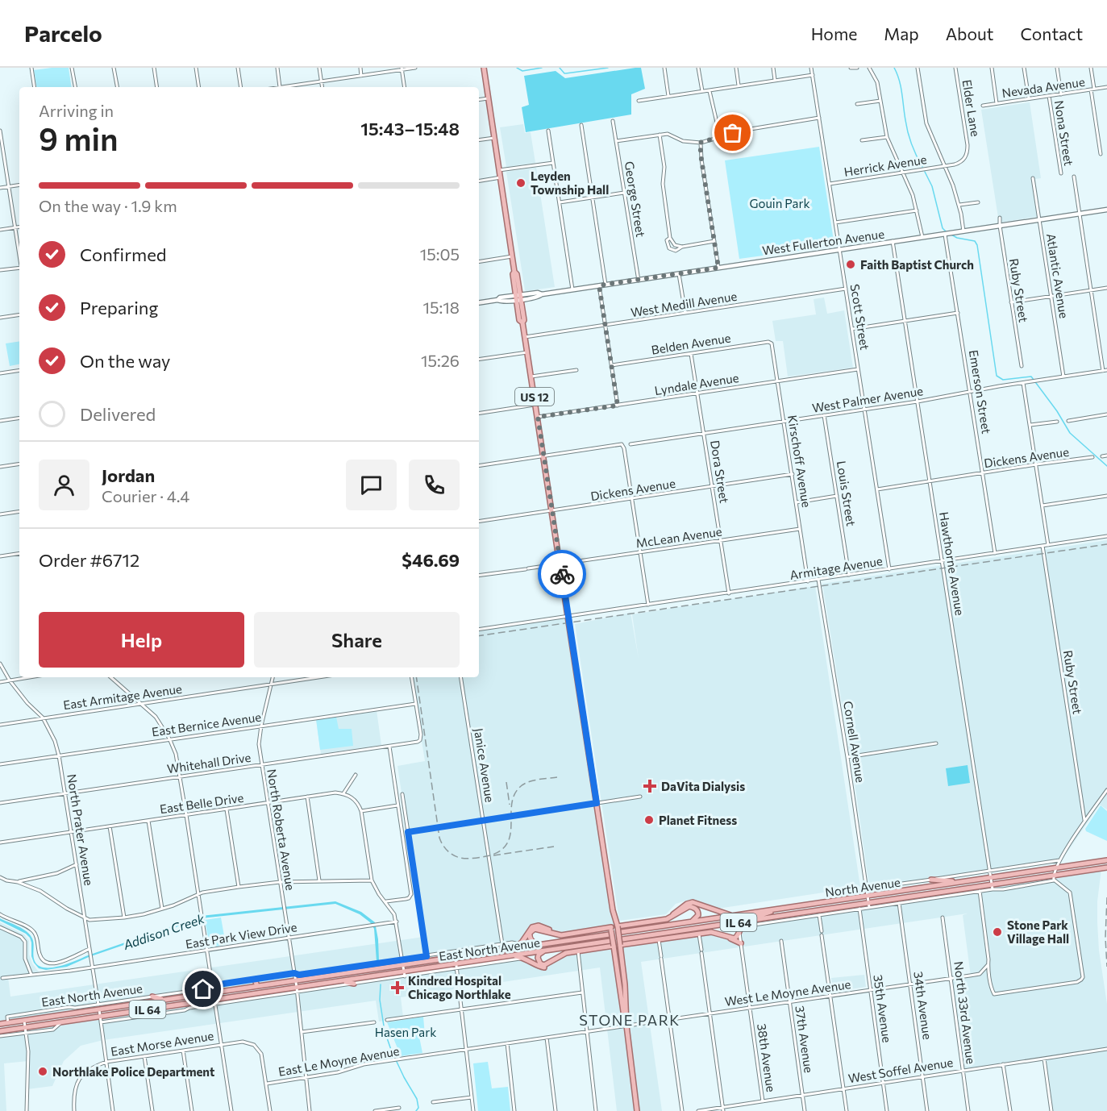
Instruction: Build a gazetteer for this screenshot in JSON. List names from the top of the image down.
{
  "streets": {
    "main road": [
      "US 12",
      "North Avenue",
      "IL 64",
      "East North Avenue"
    ],
    "street": [
      "Nevada Avenue",
      "Elder Lane",
      "Nona Street",
      "Herrick Avenue",
      "George Street",
      "West Fullerton Avenue",
      "Atlantic Avenue",
      "Ruby Street",
      "West Medill Avenue",
      "Scott Street",
      "Belden Avenue",
      "Lyndale Avenue",
      "Emerson Street",
      "West Palmer Avenue",
      "Dickens Avenue",
      "Kirschoff Avenue",
      "Dora Street",
      "Louis Street",
      "McLean Avenue",
      "Hawthorne Avenue",
      "Armitage Avenue",
      "East Armitage Avenue",
      "East Bernice Avenue",
      "Cornell Avenue",
      "Whitehall Drive",
      "Janice Avenue",
      "East Belle Drive",
      "North Prater Avenue",
      "North Roberta Avenue",
      "East Park View Drive",
      "West Le Moyne Avenue",
      "34th Avenue",
      "35th Avenue",
      "North 33rd Avenue",
      "37th Avenue",
      "East Morse Avenue",
      "38th Avenue",
      "East Le Moyne Avenue",
      "West Soffel Avenue"
    ]
  },
  "crossings": [
    ["Nevada Avenue", "Nona Street"],
    ["Elder Lane", "Herrick Avenue"],
    ["Herrick Avenue", "Scott Street"],
    ["George Street", "West Fullerton Avenue"],
    ["West Fullerton Avenue", "Atlantic Avenue"],
    ["West Fullerton Avenue", "Ruby Street"],
    ["West Fullerton Avenue", "Scott Street"],
    ["West Fullerton Avenue", "Emerson Street"],
    ["West Fullerton Avenue", "US 12"],
    ["West Fullerton Avenue", "Hawthorne Avenue"],
    ["Atlantic Avenue", "West Palmer Avenue"],
    ["Ruby Street", "Armitage Avenue"],
    ["West Medill Avenue", "Scott Street"],
    ["West Medill Avenue", "US 12"],
    ["Scott Street", "Lyndale Avenue"],
    ["Scott Street", "West Palmer Avenue"],
    ["Scott Street", "Dickens Avenue"],
    ["Scott Street", "Armitage Avenue"],
    ["Belden Avenue", "Kirschoff Avenue"],
    ["Belden Avenue", "Dora Street"],
    ["Lyndale Avenue", "US 12"],
    ["Lyndale Avenue", "Kirschoff Avenue"],
    ["Lyndale Avenue", "Dora Street"],
    ["Emerson Street", "West Palmer Avenue"],
    ["Emerson Street", "Dickens Avenue"],
    ["Emerson Street", "Armitage Avenue"],
    ["US 12", "Dickens Avenue"],
    ["US 12", "McLean Avenue"],
    ["US 12", "Armitage Avenue"],
    ["US 12", "West Le Moyne Avenue"],
    ["West Palmer Avenue", "Kirschoff Avenue"],
    ["West Palmer Avenue", "Dora Street"],
    ["West Palmer Avenue", "Louis Street"],
    ["West Palmer Avenue", "Hawthorne Avenue"],
    ["Dickens Avenue", "Kirschoff Avenue"],
    ["Dickens Avenue", "Dora Street"],
    ["Dickens Avenue", "Hawthorne Avenue"],
    ["Kirschoff Avenue", "McLean Avenue"],
    ["Kirschoff Avenue", "Armitage Avenue"],
    ["Dora Street", "McLean Avenue"],
    ["Dora Street", "Armitage Avenue"],
    ["Louis Street", "Armitage Avenue"],
    ["Hawthorne Avenue", "Armitage Avenue"],
    ["Hawthorne Avenue", "North Avenue"],
    ["Armitage Avenue", "Cornell Avenue"],
    ["East Armitage Avenue", "North Prater Avenue"],
    ["East Armitage Avenue", "North Roberta Avenue"],
    ["East Bernice Avenue", "Whitehall Drive"],
    ["East Bernice Avenue", "North Prater Avenue"],
    ["East Bernice Avenue", "North Roberta Avenue"],
    ["Cornell Avenue", "North Avenue"],
    ["Whitehall Drive", "North Prater Avenue"],
    ["Whitehall Drive", "North Roberta Avenue"],
    ["Janice Avenue", "East North Avenue"],
    ["East Belle Drive", "North Prater Avenue"],
    ["East Belle Drive", "North Roberta Avenue"],
    ["North Prater Avenue", "East Park View Drive"],
    ["North Prater Avenue", "East North Avenue"],
    ["North Prater Avenue", "East Morse Avenue"],
    ["North Roberta Avenue", "East Park View Drive"],
    ["North Roberta Avenue", "East North Avenue"],
    ["North Roberta Avenue", "East Le Moyne Avenue"],
    ["North Avenue", "34th Avenue"],
    ["North Avenue", "35th Avenue"],
    ["North Avenue", "38th Avenue"],
    ["IL 64", "East North Avenue"],
    ["West Le Moyne Avenue", "34th Avenue"],
    ["West Le Moyne Avenue", "35th Avenue"],
    ["West Le Moyne Avenue", "North 33rd Avenue"],
    ["West Le Moyne Avenue", "37th Avenue"],
    ["West Le Moyne Avenue", "38th Avenue"],
    ["West Le Moyne Avenue", "East Le Moyne Avenue"],
    ["34th Avenue", "West Soffel Avenue"],
    ["35th Avenue", "West Soffel Avenue"],
    ["North 33rd Avenue", "West Soffel Avenue"],
    ["37th Avenue", "West Soffel Avenue"],
    ["East Morse Avenue", "East Le Moyne Avenue"],
    ["38th Avenue", "West Soffel Avenue"]
  ],
  "districts": ["STONE PARK"],
  "water": ["Addison Creek"],
  "parks": ["Gouin Park", "Hasen Park"],
  "places": {
    "other": [
      "Leyden Township Hall",
      "Faith Baptist Church",
      "Planet Fitness",
      "Stone Park Village Hall",
      "Northlake Police Department"
    ],
    "health": ["DaVita Dialysis", "Kindred Hospital Chicago Northlake"]
  },
  "page": {
    "header": "Parcelo",
    "nav": [
      "Home",
      "Map",
      "About",
      "Contact"
    ],
    "heading": ["9 min", "Arriving in", "15:43–15:48"],
    "panel": [
      "Jordan",
      "Courier · 4.4",
      "Order #6712",
      "$46.69"
    ],
    "bar": "On the way · 1.9 km",
    "list": [
      ["Confirmed", "15:05"],
      ["Preparing", "15:18"],
      ["On the way", "15:26"],
      "Delivered"
    ],
    "buttons": ["Help", "Share"]
  }
}
